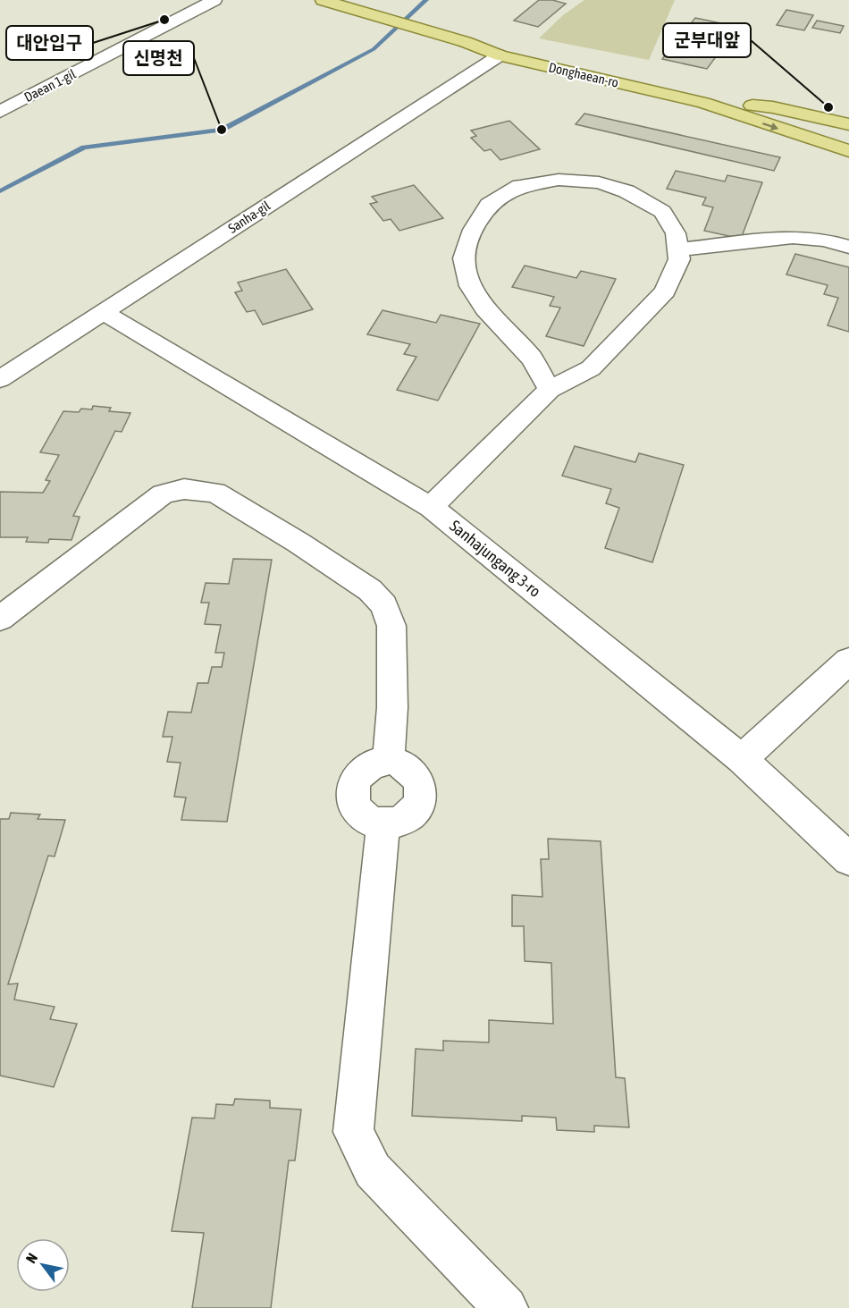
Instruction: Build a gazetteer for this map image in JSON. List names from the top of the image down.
{
  "streets": {
    "main road": ["Donghaean-ro"],
    "street": ["Daean 1-gil", "Sanha-gil", "Sanhajungang 3-ro"]
  },
  "crossings": [
    ["Donghaean-ro", "Sanha-gil"],
    ["Sanha-gil", "Sanhajungang 3-ro"]
  ],
  "places": ["대안입구", "군부대앞", "신명천"],
  "north": "top left"
}
